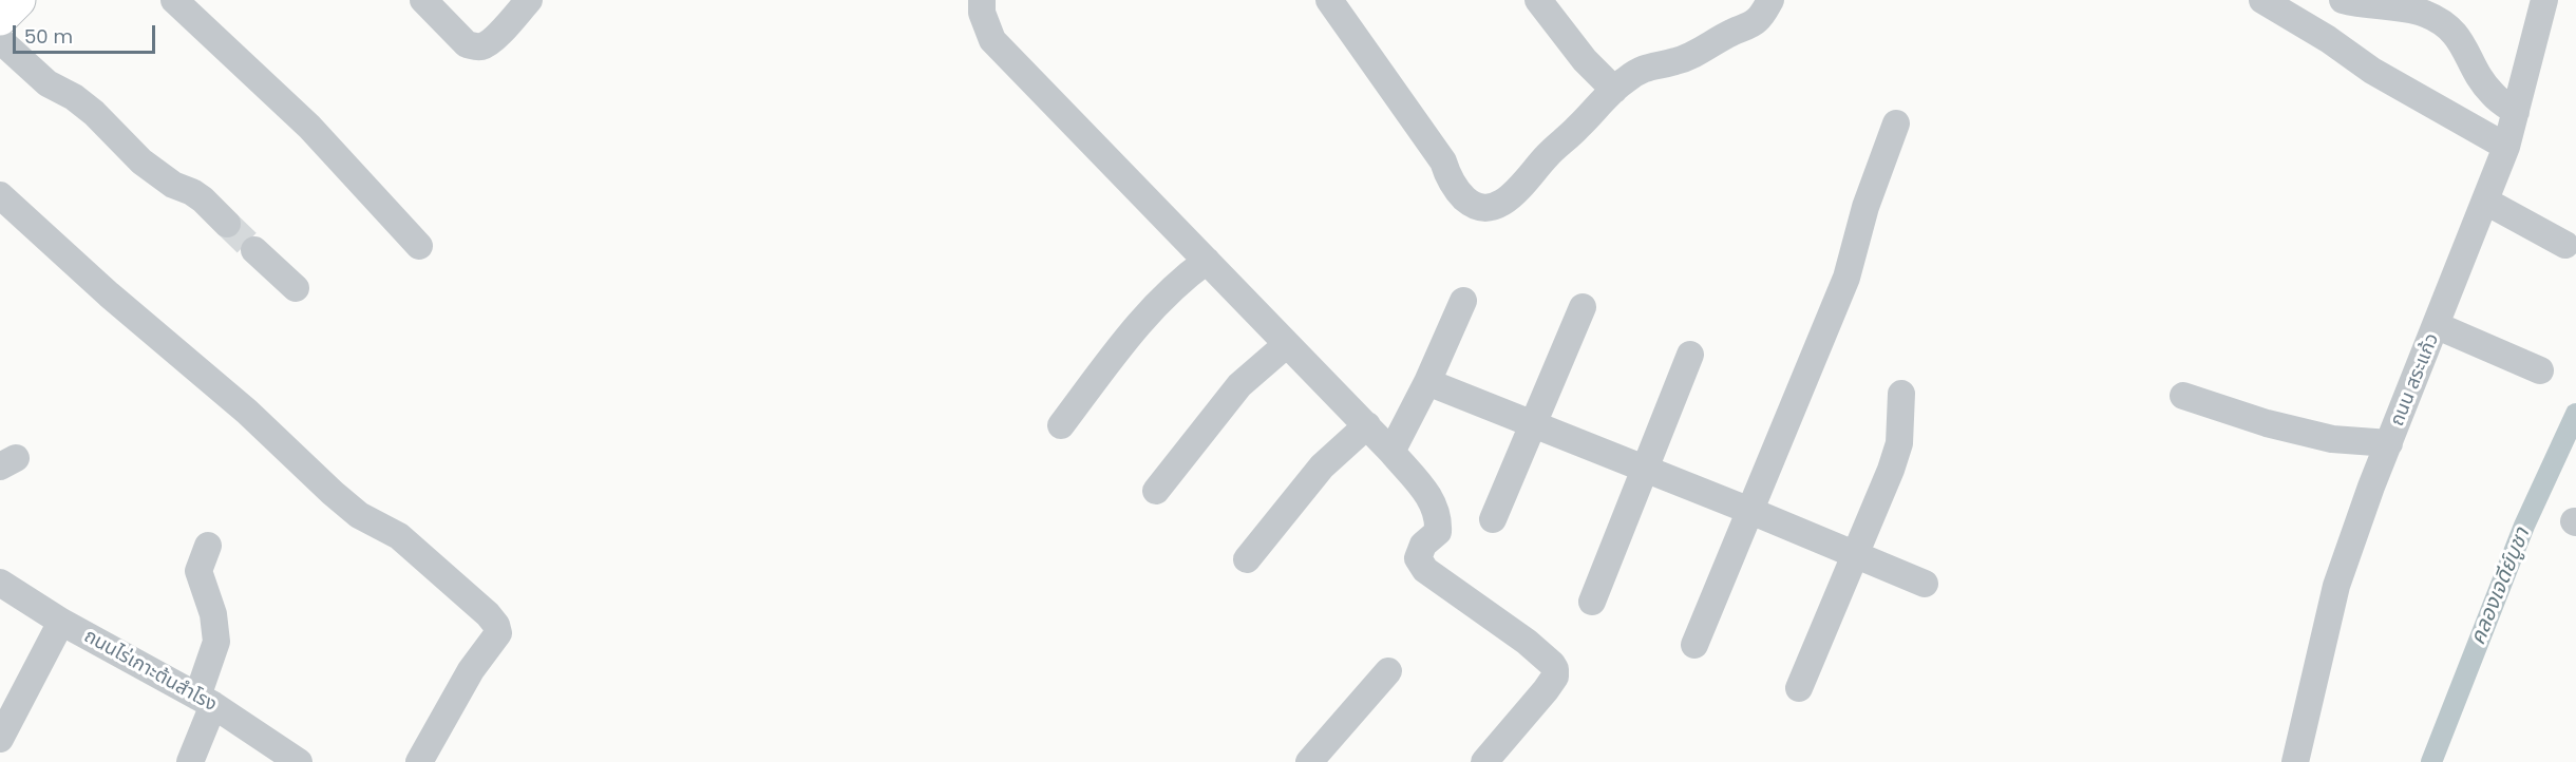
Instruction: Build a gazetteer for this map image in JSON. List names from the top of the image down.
{
  "streets": {
    "street": ["ถนน สระแก้ว", "ถนนไร่เกาะต้นสำโรง"]
  },
  "water": ["คลองเจดีย์บูชา"],
  "scale_bar": "50 m"
}
